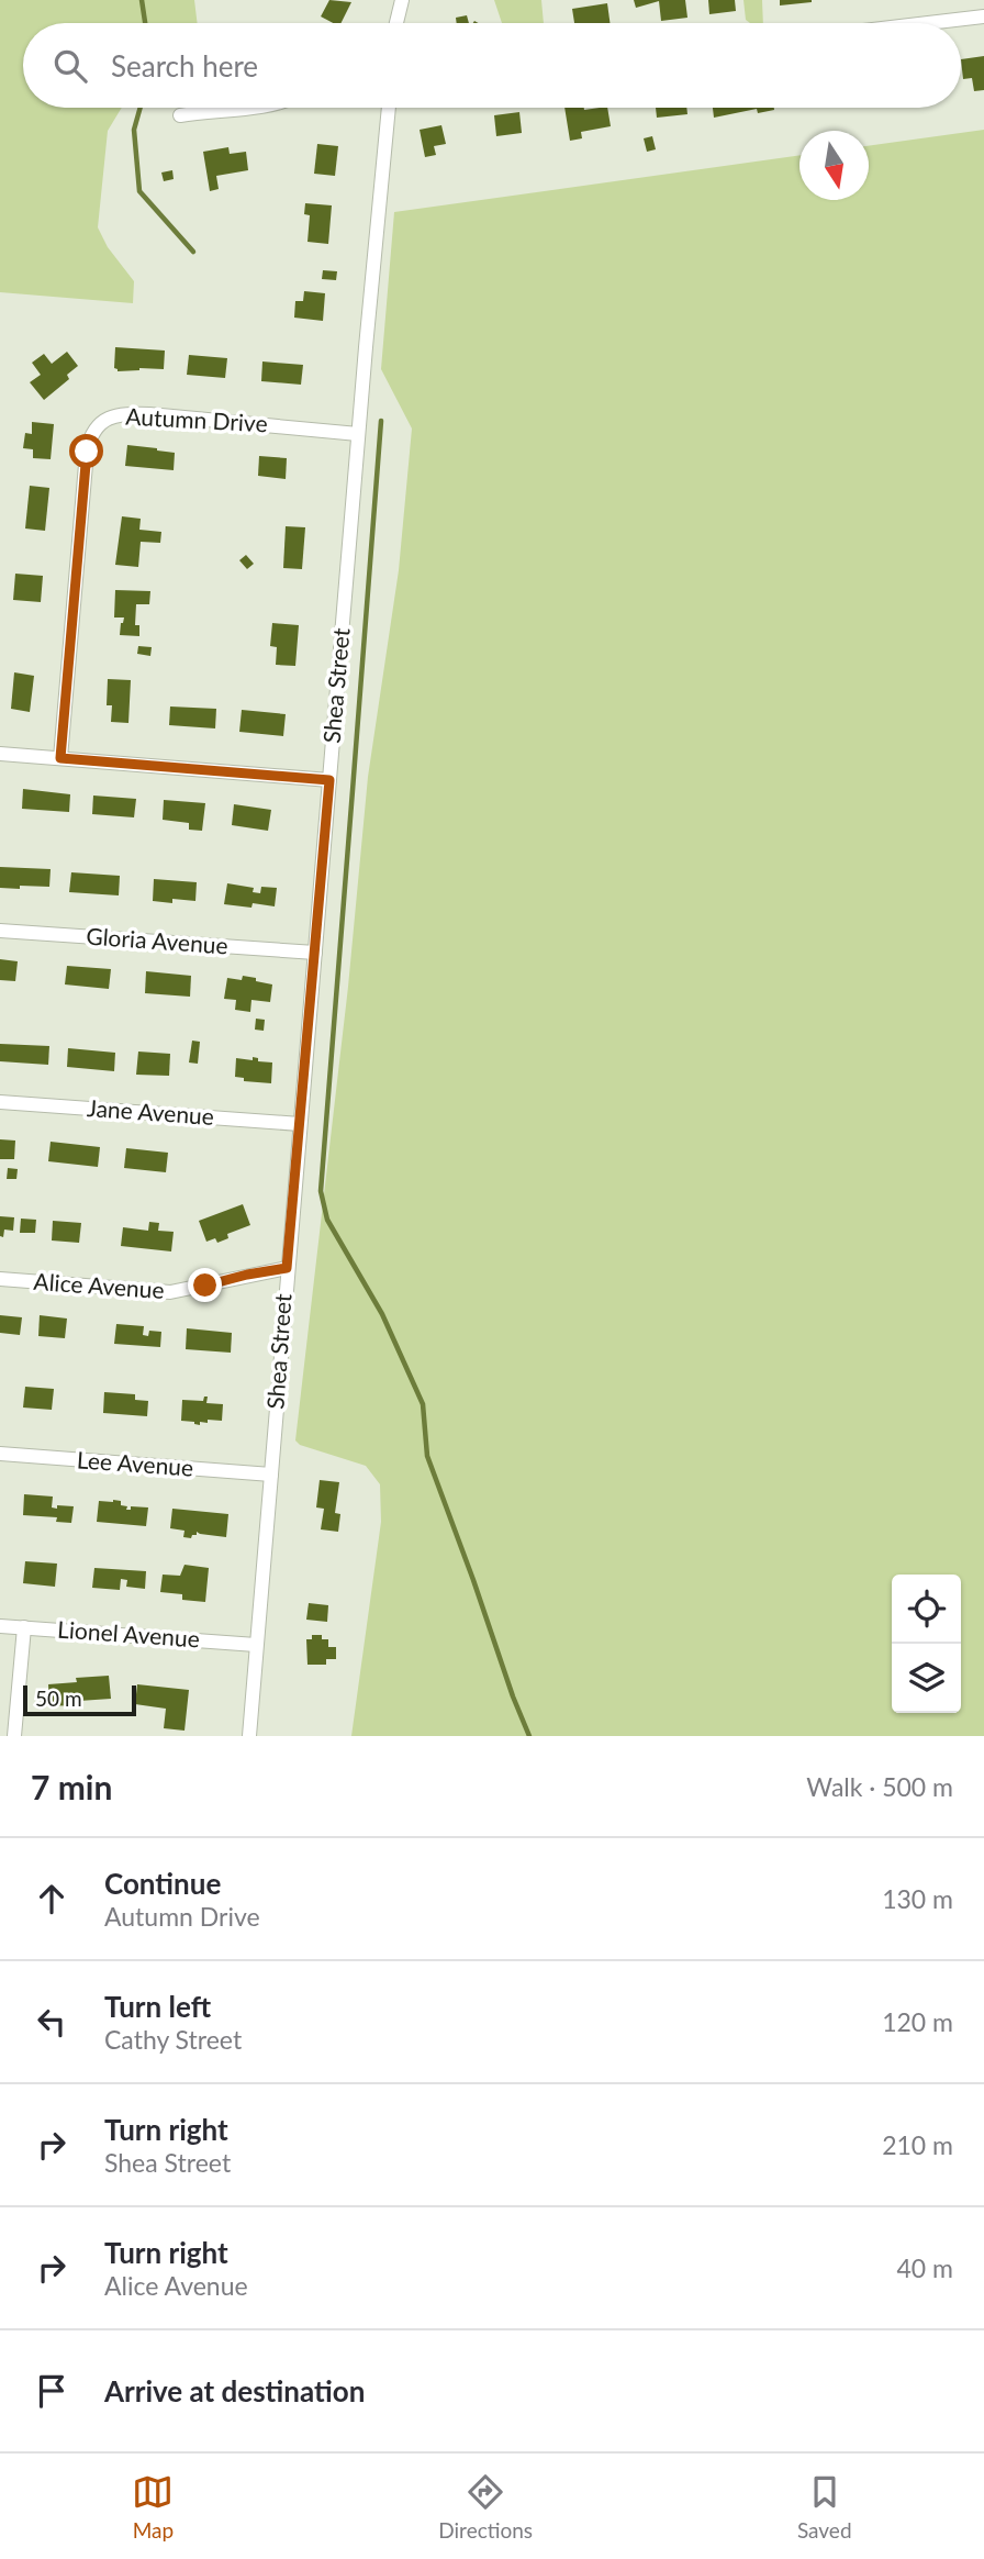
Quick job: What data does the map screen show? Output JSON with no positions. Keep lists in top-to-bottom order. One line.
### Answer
{"streets":{"street":["Autumn Drive","Shea Street","Gloria Avenue","Jane Avenue","Alice Avenue","Lee Avenue","Lionel Avenue"]},"crossings":[["Autumn Drive","Shea Street"],["Shea Street","Gloria Avenue"],["Shea Street","Jane Avenue"],["Shea Street","Alice Avenue"],["Shea Street","Lee Avenue"],["Shea Street","Lionel Avenue"]],"scale_bar":"50 m","north":"bottom","page":{"search":"Search here","scale":"50 m","heading":["7 min","Walk · 500 m"],"list":[["Continue","Autumn Drive","130 m"],["Turn left","Cathy Street","120 m"],["Turn right","Shea Street","210 m"],["Turn right","Alice Avenue","40 m"],"Arrive at destination"],"nav":["Map","Directions","Saved"]}}
